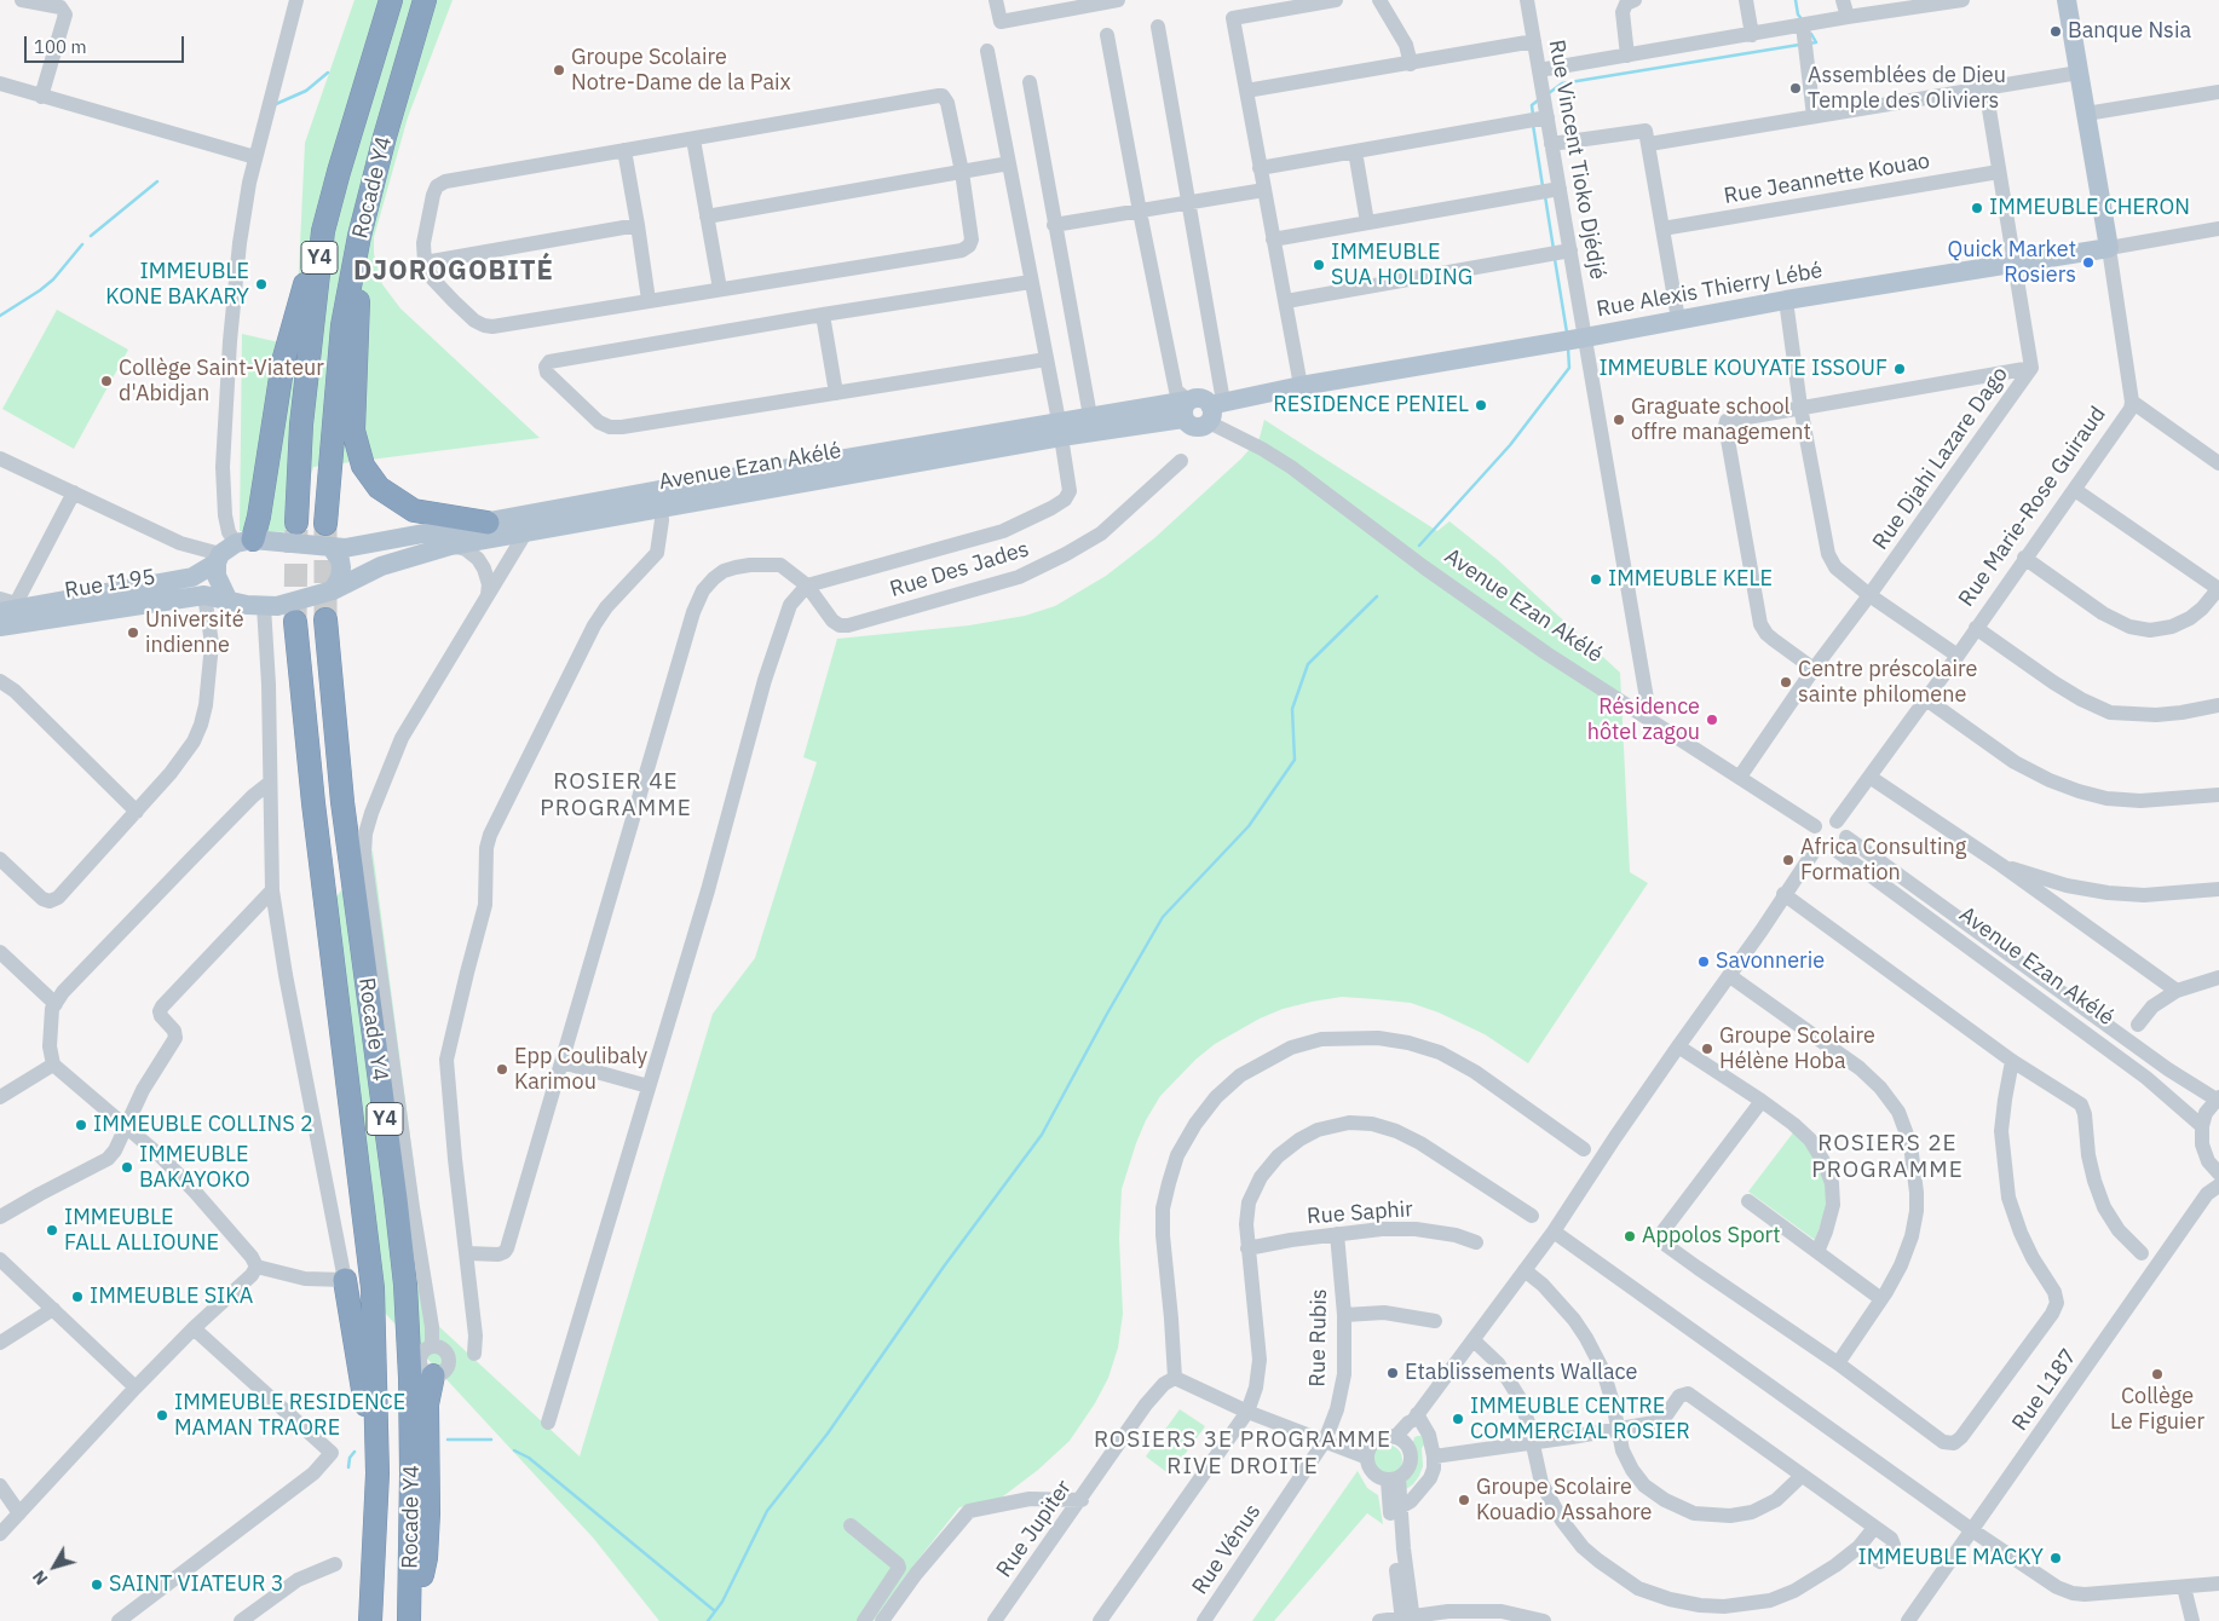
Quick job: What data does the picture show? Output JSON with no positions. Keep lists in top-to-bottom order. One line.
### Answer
{"streets":{"highway":["Rocade Y4","Y4"],"main road":["Rue Alexis Thierry Lébé","Avenue Ezan Akélé","Rue Marie-Rose Guiraud","Rue I195"],"street":["Rue Vincent Tioko Djédjé","Rue Jeannette Kouao","Rue Djahi Lazare Dago","Rue Des Jades","Rue Saphir","Rue Rubis","Rue L187","Rue Jupiter","Rue Vénus"]},"crossings":[["Rue Vincent Tioko Djédjé","Rue Alexis Thierry Lébé"],["Rue Vincent Tioko Djédjé","Avenue Ezan Akélé"],["Rue Jeannette Kouao","Rue Djahi Lazare Dago"],["Rue Alexis Thierry Lébé","Rue Djahi Lazare Dago"],["Rue Alexis Thierry Lébé","Avenue Ezan Akélé"],["Rue Alexis Thierry Lébé","Rue Marie-Rose Guiraud"],["Rue Djahi Lazare Dago","Avenue Ezan Akélé"],["Avenue Ezan Akélé","Rue Marie-Rose Guiraud"],["Avenue Ezan Akélé","Rue I195"],["Rue Saphir","Rue Rubis"],["Rue Rubis","Rue Vénus"]],"districts":["DJOROGOBITÉ","ROSIER 4E PROGRAMME","ROSIERS 2E PROGRAMME","ROSIERS 3E PROGRAMME RIVE DROITE"],"places":["Banque Nsia","Groupe Scolaire Notre-Dame de la Paix","Assemblées de Dieu Temple des Oliviers","IMMEUBLE CHERON","Quick Market Rosiers","IMMEUBLE SUA HOLDING","IMMEUBLE KONE BAKARY","IMMEUBLE KOUYATE ISSOUF","Collège Saint-Viateur d'Abidjan","RESIDENCE PENIEL","Graguate school offre management","IMMEUBLE KELE","Université indienne","Centre préscolaire sainte philomene","Résidence hôtel zagou","Africa Consulting Formation","Savonnerie","Groupe Scolaire Hélène Hoba","Epp Coulibaly Karimou","IMMEUBLE COLLINS 2","IMMEUBLE BAKAYOKO","IMMEUBLE FALL ALLIOUNE","Appolos Sport","IMMEUBLE SIKA","Etablissements Wallace","Collège Le Figuier","IMMEUBLE RESIDENCE MAMAN TRAORE","IMMEUBLE CENTRE COMMERCIAL ROSIER","Groupe Scolaire Kouadio Assahore","IMMEUBLE MACKY","SAINT VIATEUR 3"],"scale_bar":"100 m","north":"bottom left"}
